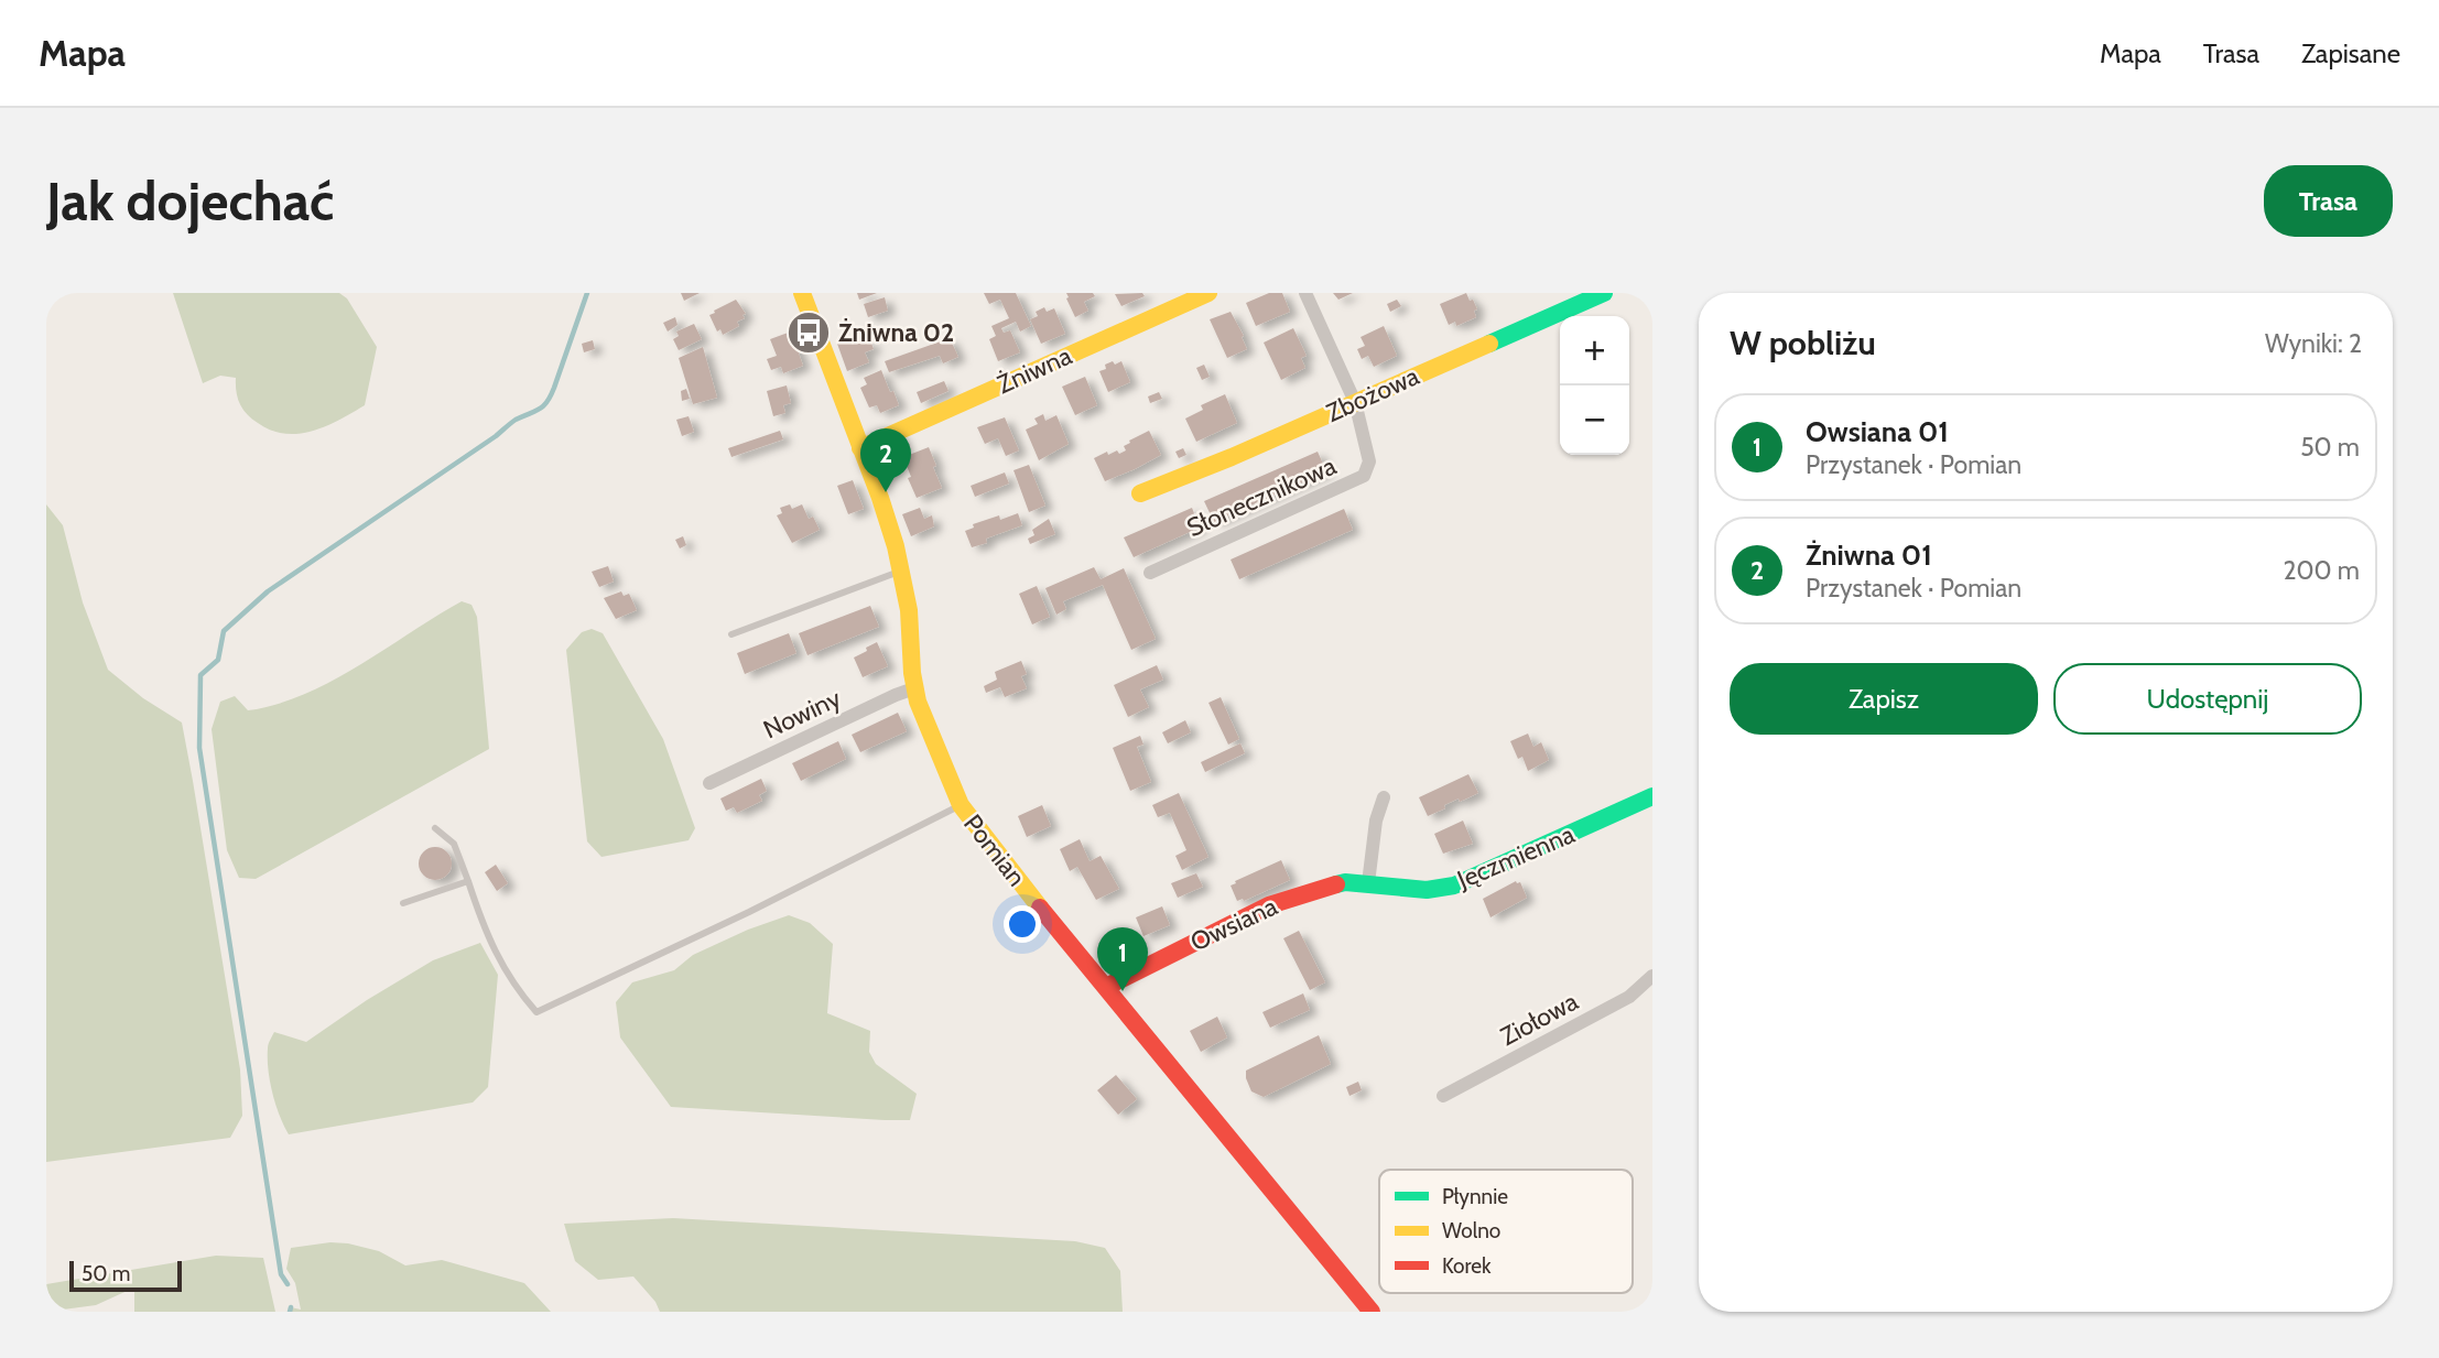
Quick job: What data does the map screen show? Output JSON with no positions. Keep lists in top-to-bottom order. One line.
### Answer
{"streets":{"street":["Żniwna","Zbożowa","Słonecznikowa","Nowiny","Pomian","Jęczmienna","Owsiana","Ziołowa"]},"crossings":[["Żniwna","Pomian"],["Zbożowa","Słonecznikowa"],["Nowiny","Pomian"],["Pomian","Owsiana"],["Jęczmienna","Owsiana"]],"places":{"bus stop":["Żniwna 02"]},"legend":["Płynnie","Wolno","Korek"],"scale_bar":"50 m","page":{"header":"Mapa","nav":["Mapa","Trasa","Zapisane"],"buttons":["Trasa",["Zapisz","Udostępnij"]],"title":"Jak dojechać","heading":["W pobliżu","Wyniki: 2"],"map_buttons":["+","−"],"list":[{"mark":"1","name":"Owsiana 01","note":"Przystanek · Pomian","value":"50 m"},{"mark":"2","name":"Żniwna 01","note":"Przystanek · Pomian","value":"200 m"}],"pins":["2","1"],"scale":"50 m"}}
